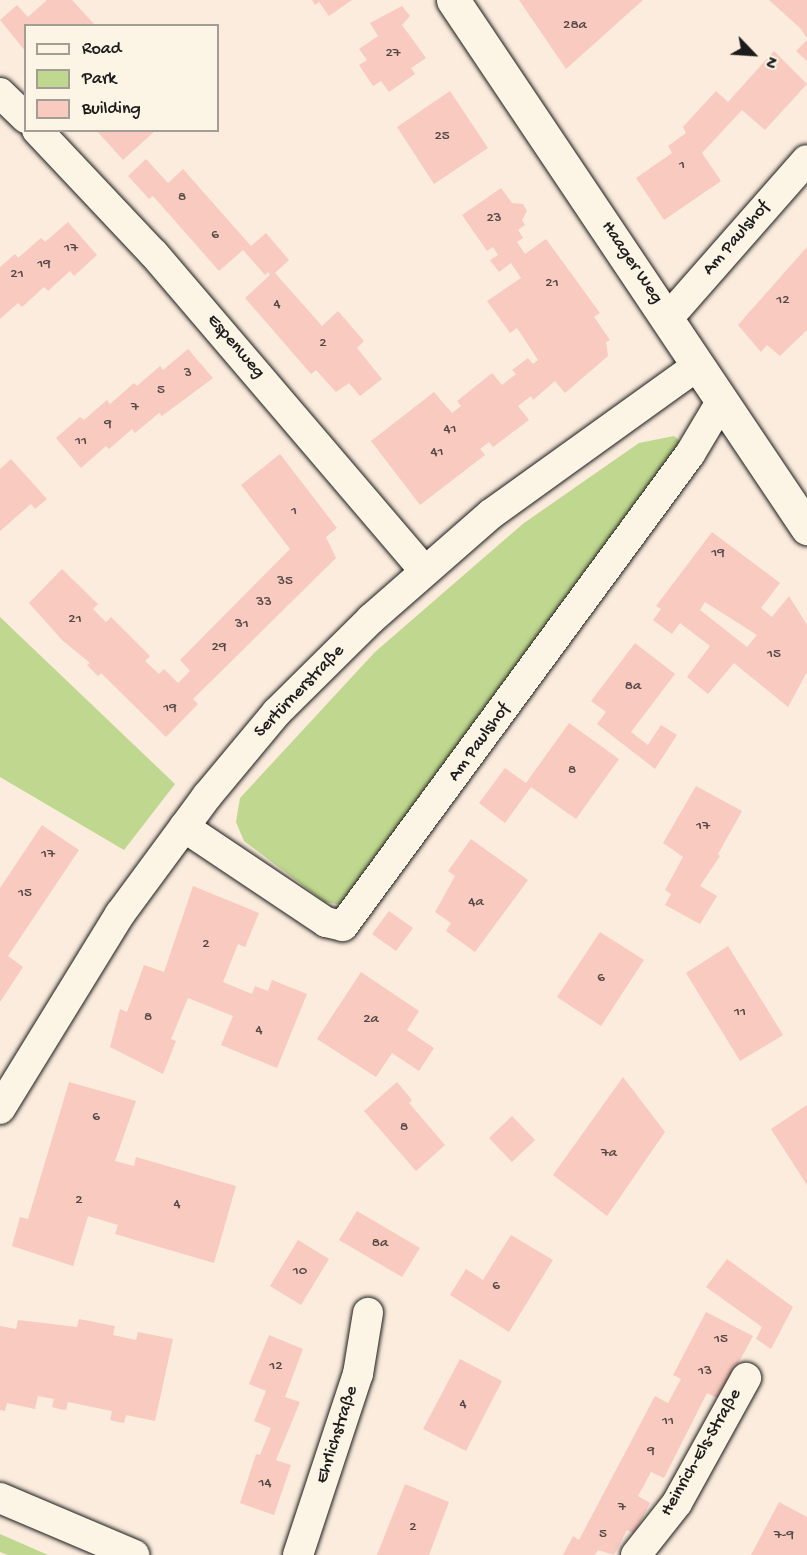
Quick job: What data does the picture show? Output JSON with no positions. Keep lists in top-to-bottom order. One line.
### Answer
{"streets":{"street":["Am Paulshof","Haager Weg","Espenweg","Sertürnerstraße","Ehrlichstraße","Heinrich-Els-Straße"]},"crossings":[["Am Paulshof","Haager Weg"],["Am Paulshof","Sertürnerstraße"],["Haager Weg","Sertürnerstraße"],["Espenweg","Sertürnerstraße"]],"house_numbers":["28a","27","25","1","8","23","6","17","19","21","21","12","4","2","3","5","7","9","41","11","41","1","19","35","33","21","31","29","15","8a","19","8","17","17","15","4a","2","6","11","8","2a","4","6","8","7a","2","4","8a","10","6","15","12","13","4","11","9","14","7","2","5","7-9"],"legend":["Road","Park","Building"],"north":"bottom right"}
